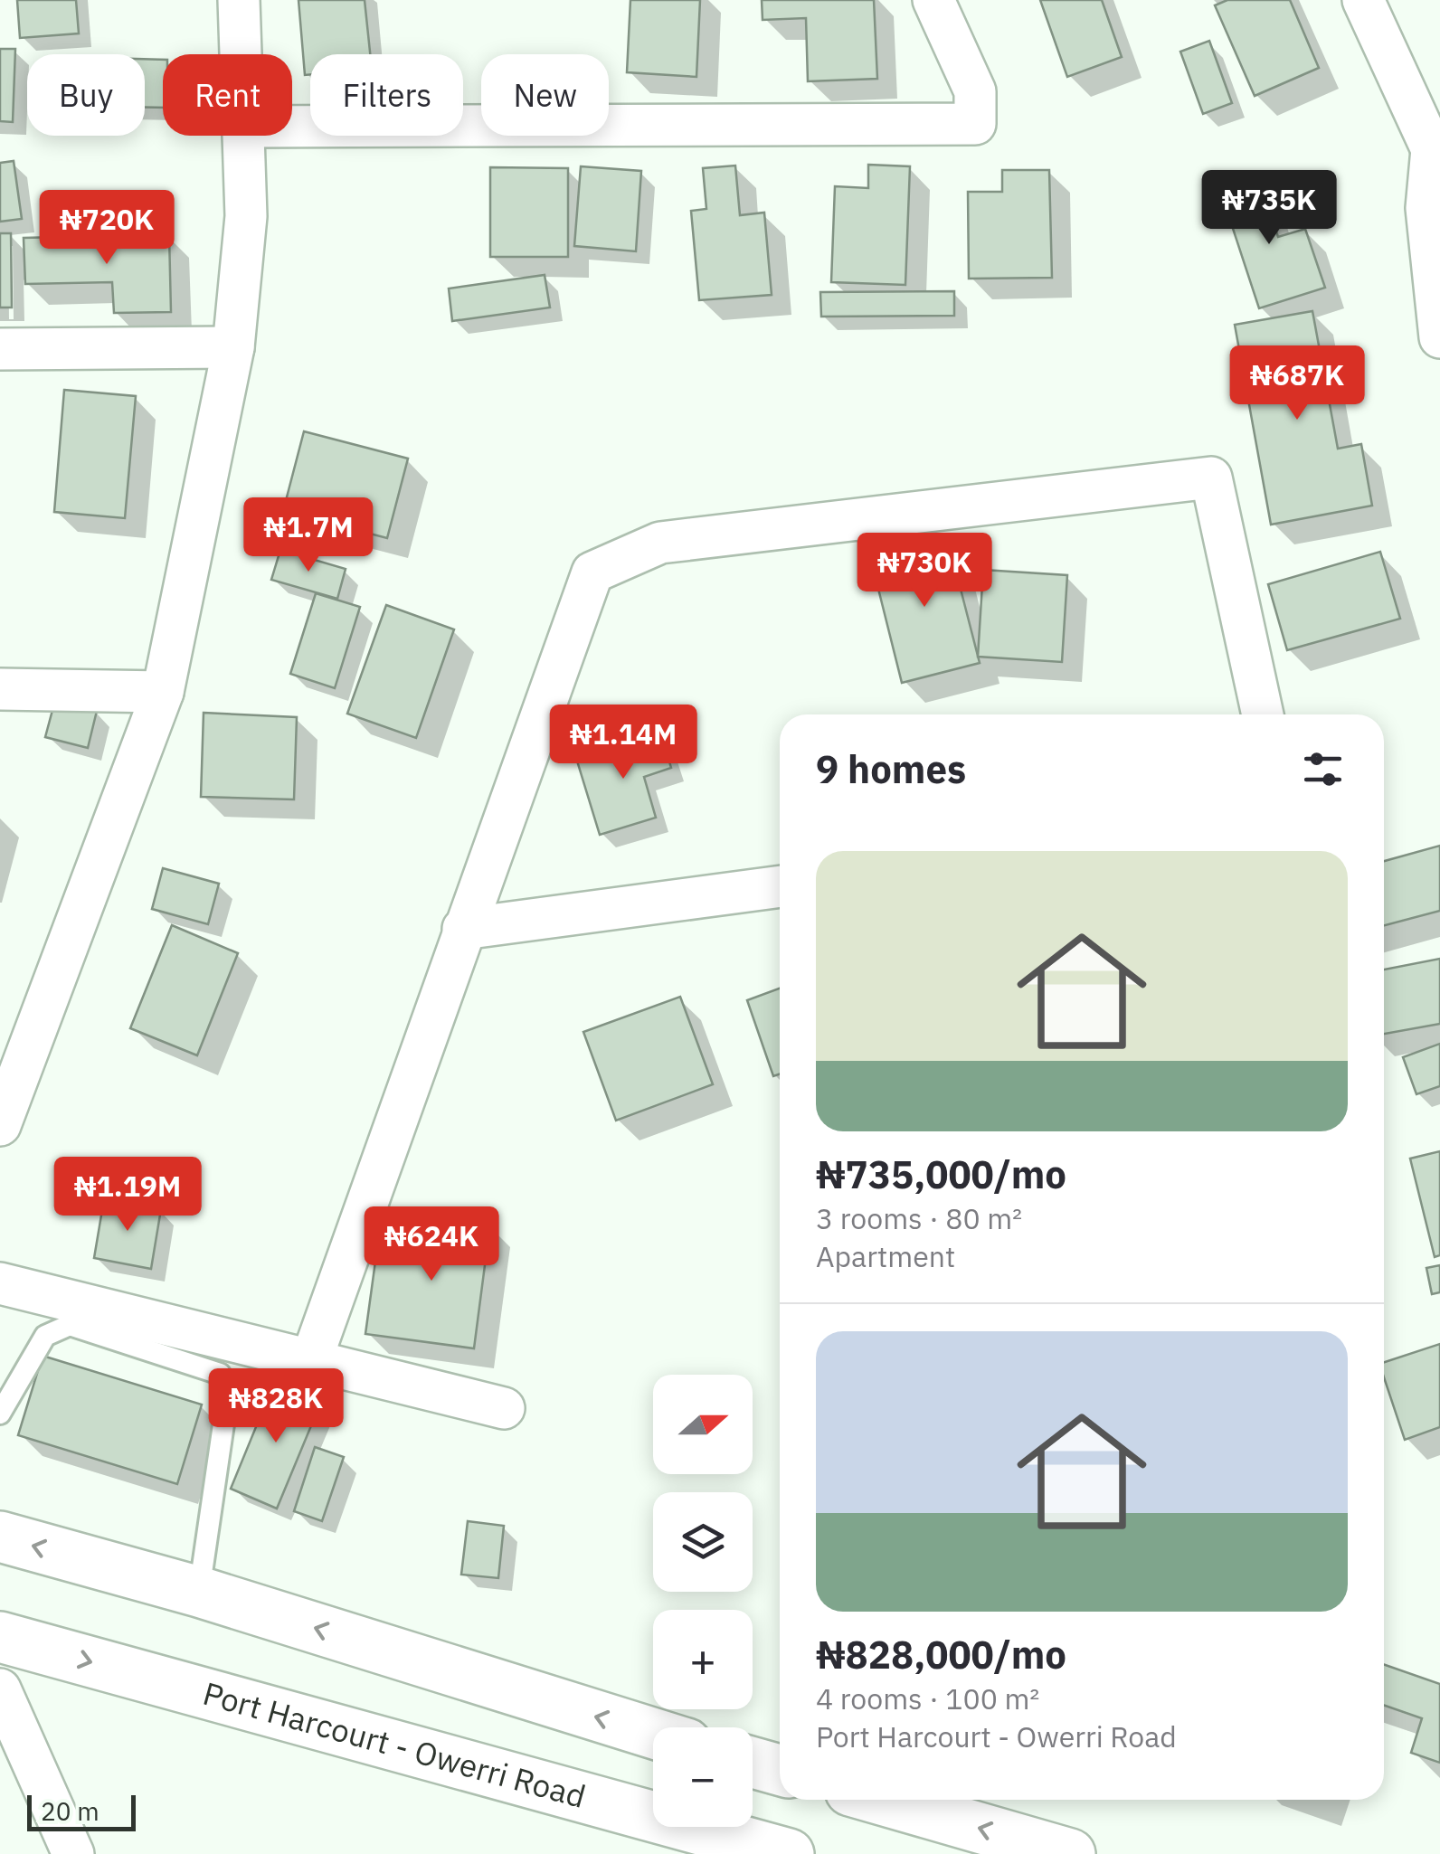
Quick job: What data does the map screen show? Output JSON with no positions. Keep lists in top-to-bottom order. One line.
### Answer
{"streets":{"main road":["Port Harcourt - Owerri Road"]},"scale_bar":"20 m","north":"right","page":{"chip":["Buy","Rent","Filters","New"],"price":["₦735K","₦720K","₦687K","₦1.7M","₦730K","₦1.14M","₦1.19M","₦624K","₦828K"],"heading":"9 homes","list":[{"name":"₦735,000/mo","note":"3 rooms · 80 m² · Apartment"},{"name":"₦828,000/mo","note":"4 rooms · 100 m² · Port Harcourt - Owerri Road"}],"map_buttons":["+","−"],"scale":"20 m"}}
